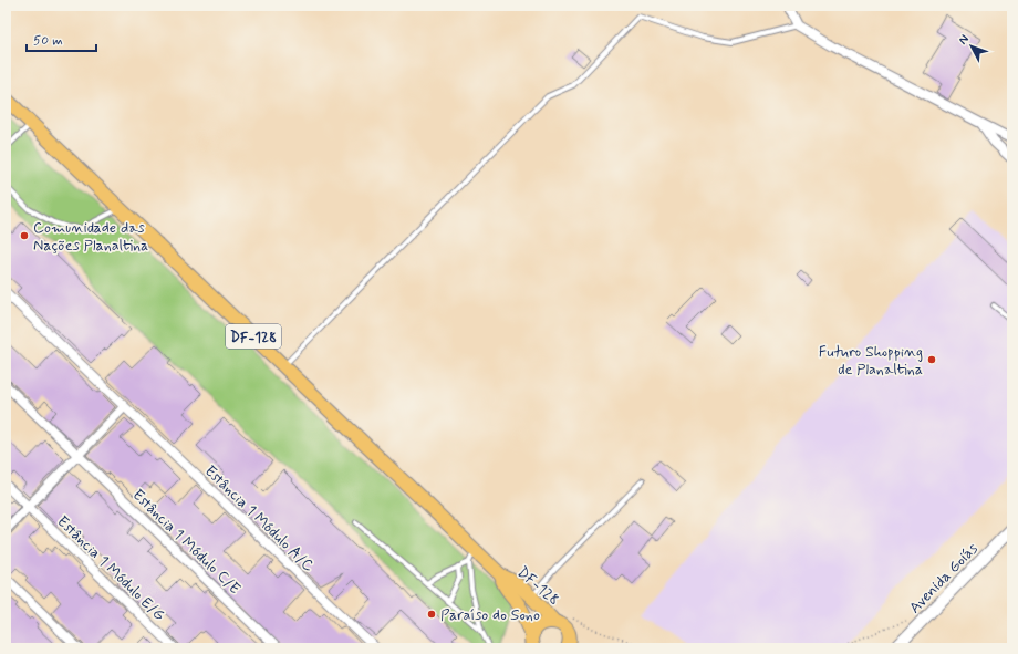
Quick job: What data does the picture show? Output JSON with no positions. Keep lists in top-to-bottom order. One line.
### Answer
{"streets":{"main road":["DF-128"],"street":["Estância 1 Módulo A/C","Estância 1 Módulo C/E","Estância 1 Módulo E/G","Avenida Goiás"]},"places":["Comunidade das Nações Planaltina","Futuro Shopping de Planaltina","Paraíso do Sono"],"scale_bar":"50 m","north":"top left"}
